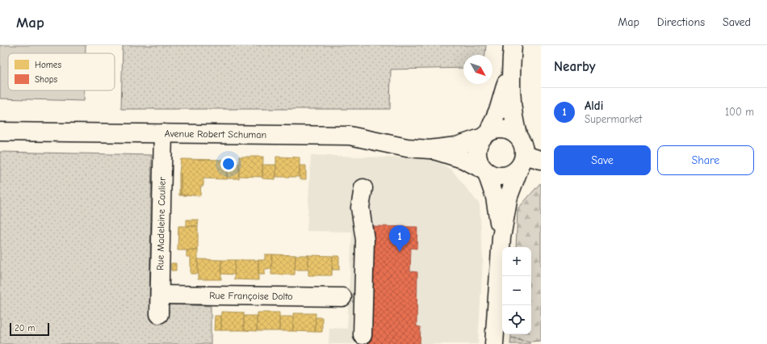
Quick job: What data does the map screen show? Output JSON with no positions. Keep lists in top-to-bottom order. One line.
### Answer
{"streets":{"street":["Avenue Robert Schuman","Rue Madeleine Caulier","Rue Françoise Dolto"]},"crossings":[["Avenue Robert Schuman","Rue Madeleine Caulier"],["Rue Madeleine Caulier","Rue Françoise Dolto"]],"legend":["Homes","Shops"],"scale_bar":"20 m","north":"bottom right","page":{"header":"Map","nav":["Map","Directions","Saved"],"heading":"Nearby","list":[{"mark":"1","name":"Aldi","note":"Supermarket","value":"100 m"}],"buttons":["Save","Share"],"pins":"1","map_buttons":["+","−"],"scale":"20 m"}}
